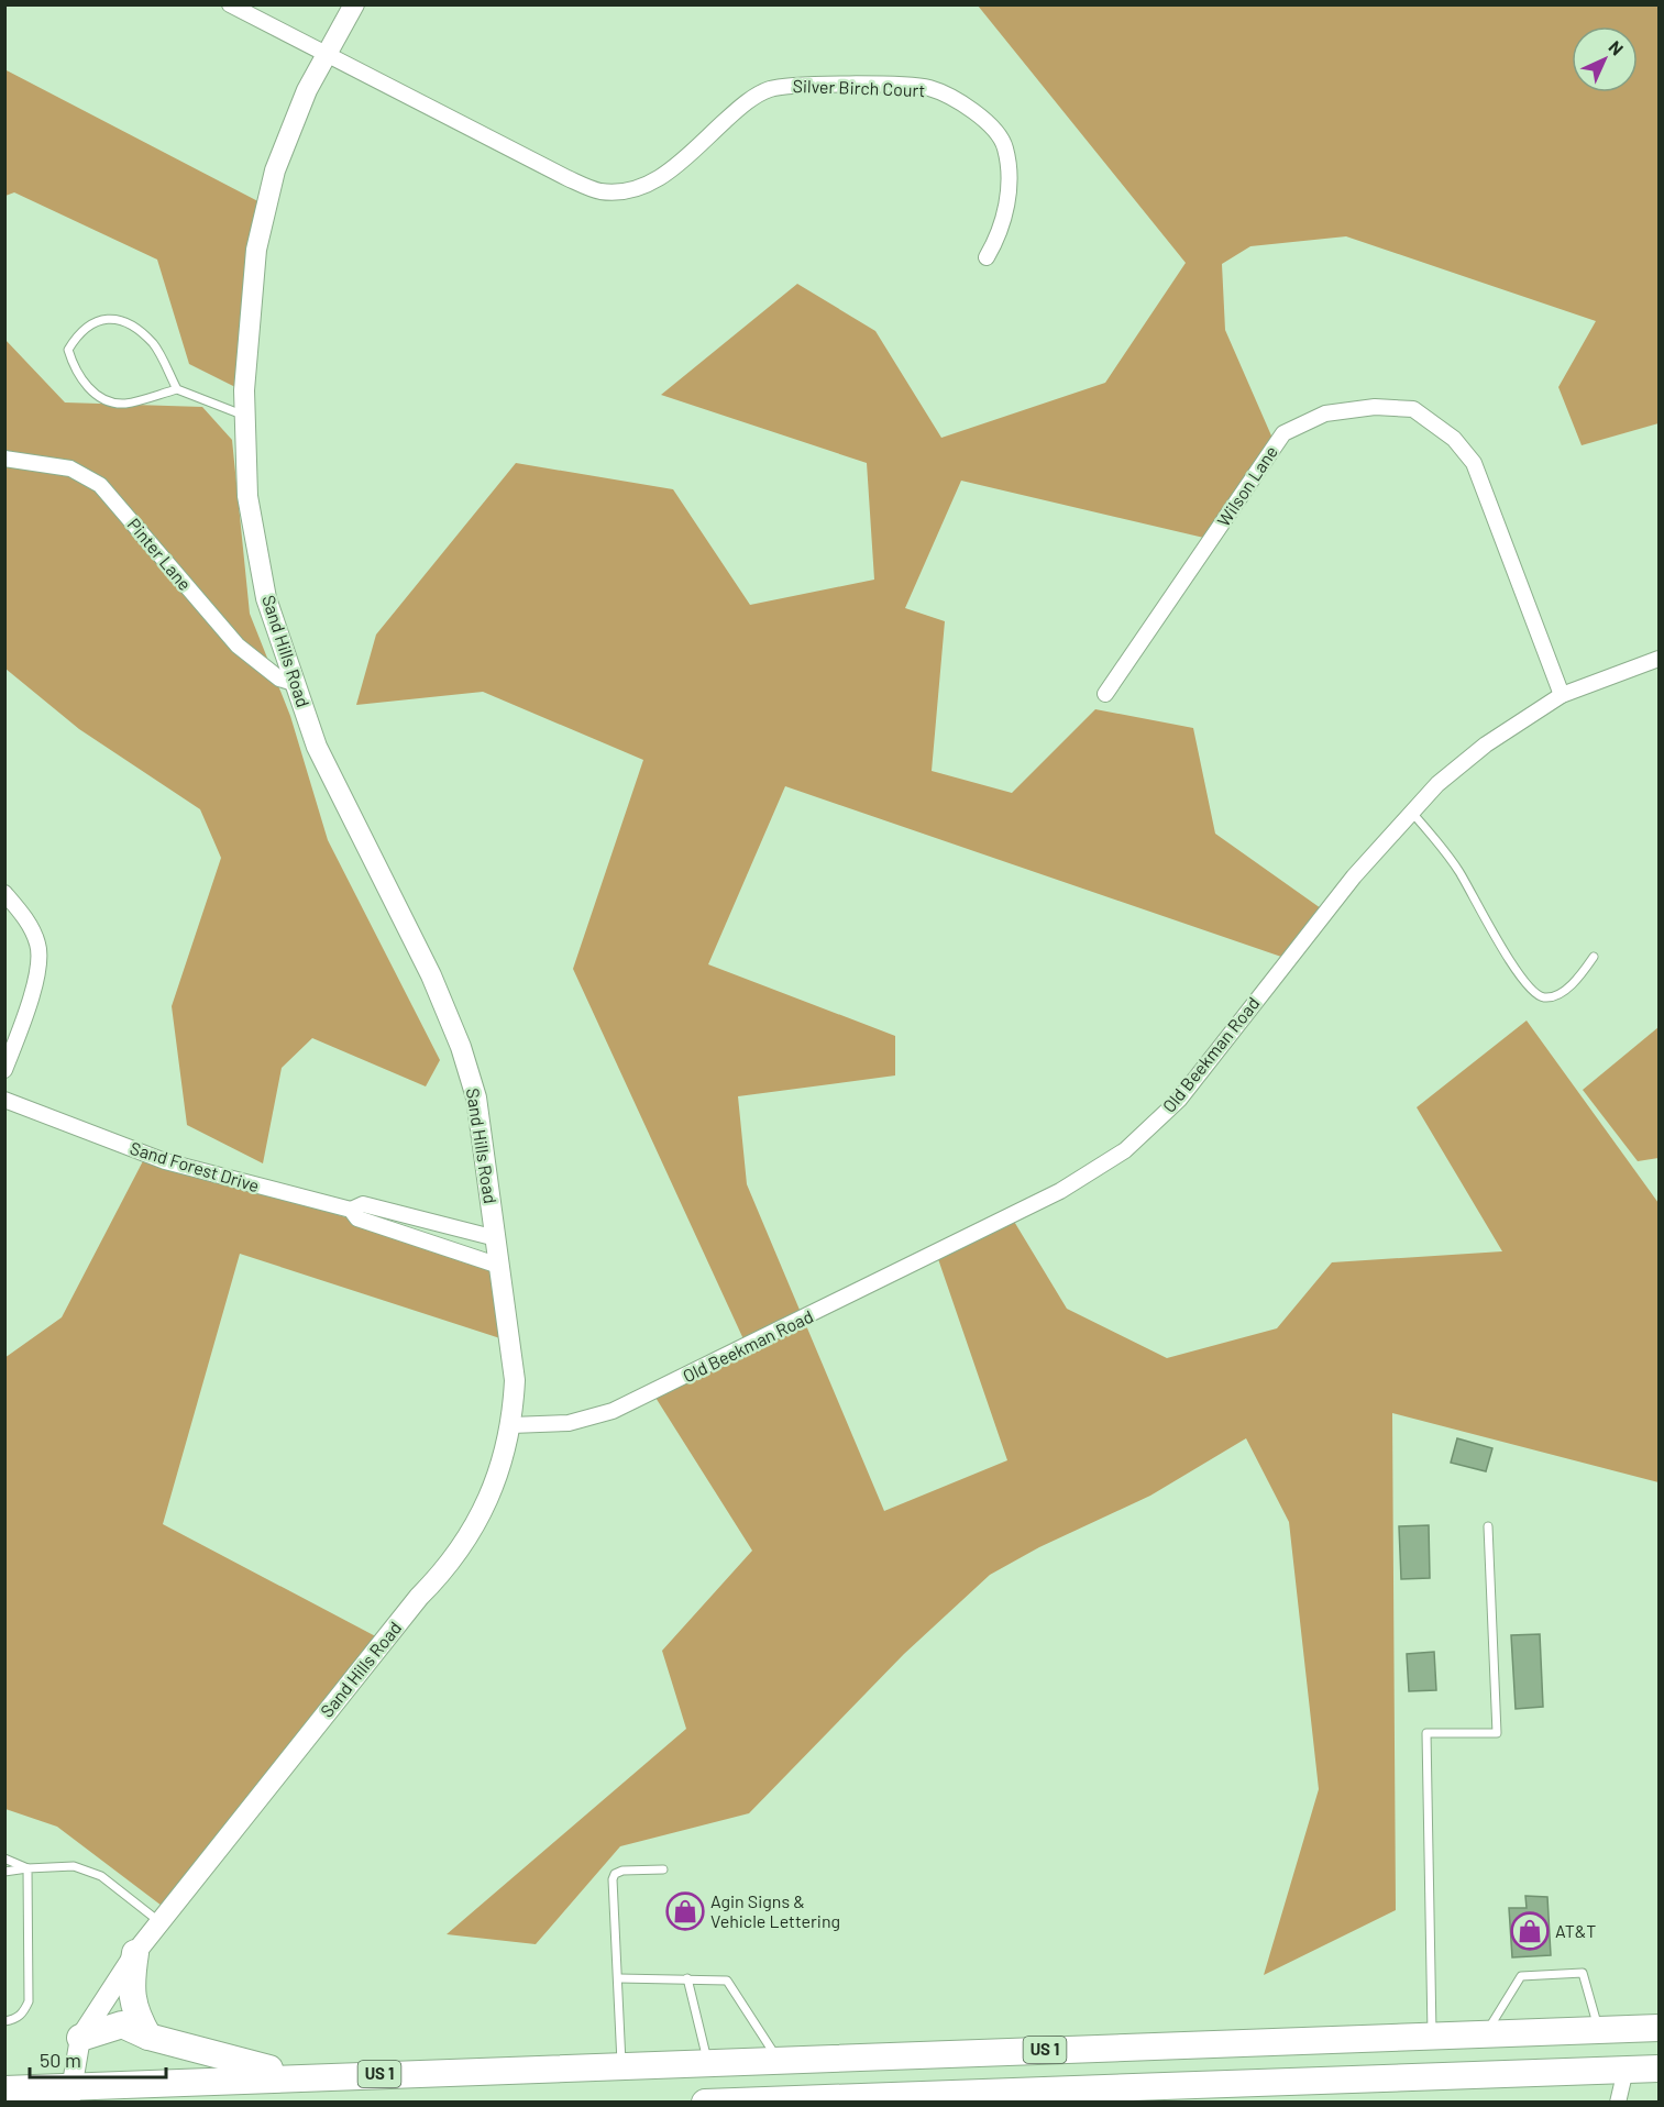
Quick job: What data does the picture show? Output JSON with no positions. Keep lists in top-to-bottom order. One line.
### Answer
{"streets":{"highway":["US 1"],"street":["Silver Birch Court","Wilson Lane","Pinter Lane","Sand Hills Road","Old Beekman Road","Sand Forest Drive"]},"crossings":[["Silver Birch Court","Sand Hills Road"],["Wilson Lane","Old Beekman Road"],["Pinter Lane","Sand Hills Road"],["Sand Hills Road","Old Beekman Road"],["Sand Hills Road","Sand Forest Drive"],["Sand Hills Road","US 1"]],"places":{"shop":["Agin Signs & Vehicle Lettering","AT&T"]},"scale_bar":"50 m","north":"top right"}
